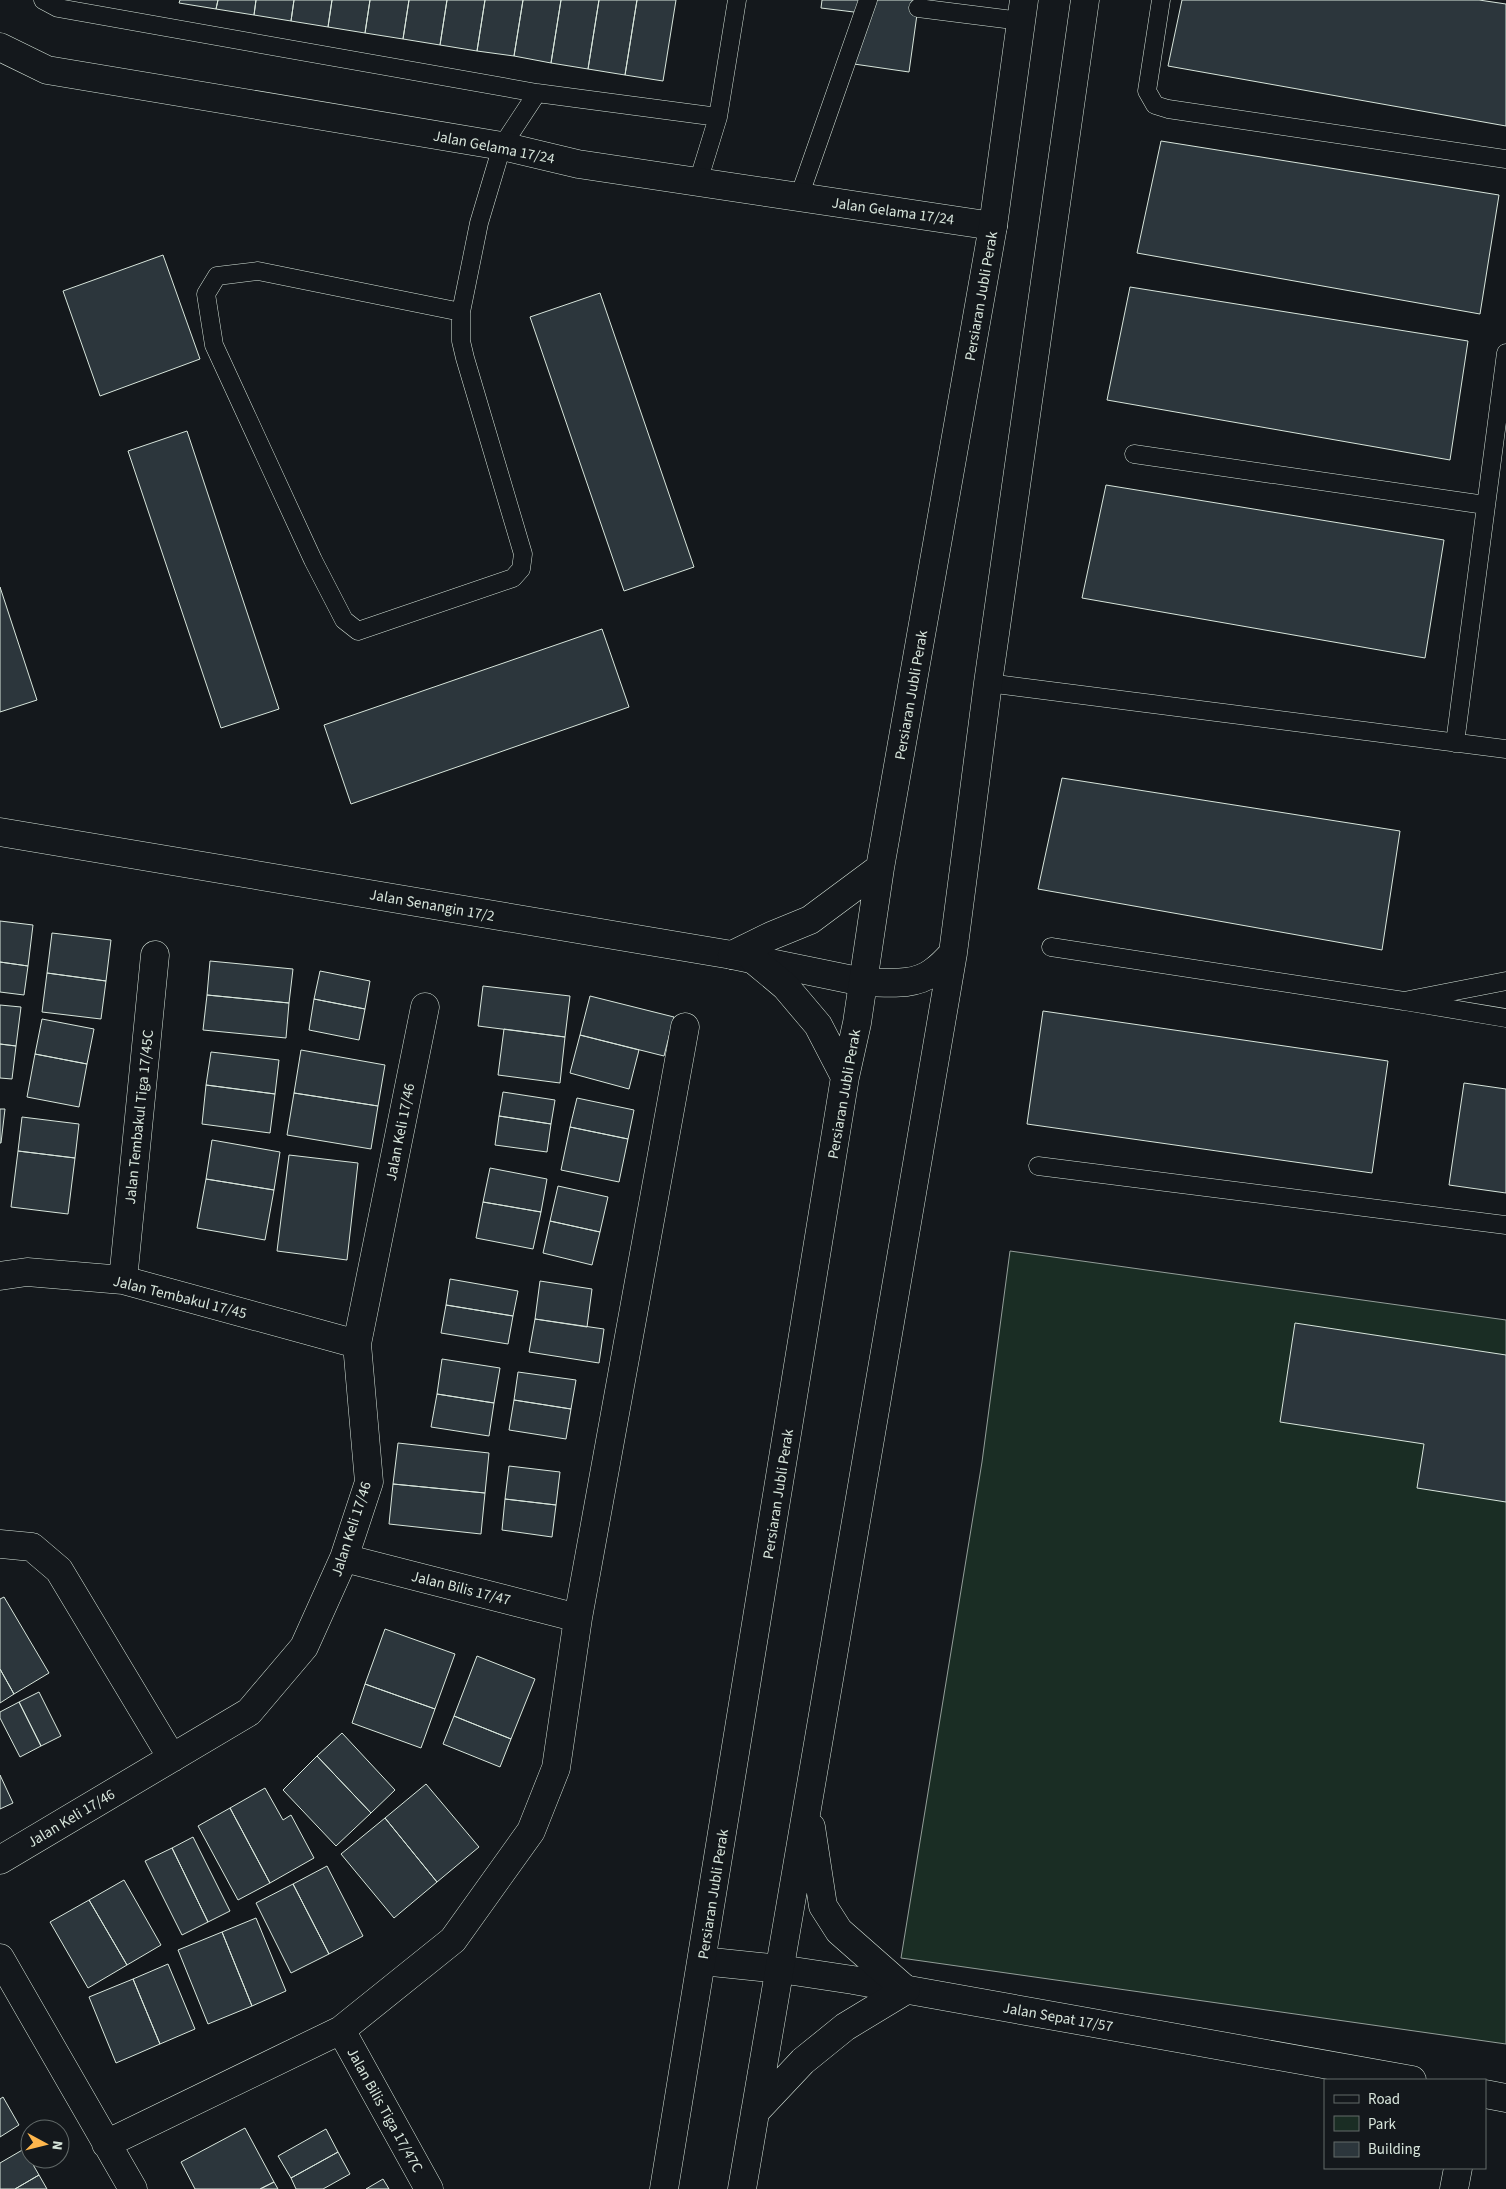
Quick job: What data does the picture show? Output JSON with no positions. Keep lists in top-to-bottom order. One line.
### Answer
{"streets":{"street":["Jalan Gelama 17/24","Persiaran Jubli Perak","Jalan Senangin 17/2","Jalan Tembakul Tiga 17/45C","Jalan Keli 17/46","Jalan Tembakul 17/45","Jalan Bilis 17/47","Jalan Sepat 17/57","Jalan Bilis Tiga 17/47C"]},"crossings":[["Jalan Gelama 17/24","Persiaran Jubli Perak"],["Persiaran Jubli Perak","Jalan Senangin 17/2"],["Persiaran Jubli Perak","Jalan Sepat 17/57"],["Jalan Tembakul Tiga 17/45C","Jalan Tembakul 17/45"],["Jalan Keli 17/46","Jalan Tembakul 17/45"],["Jalan Keli 17/46","Jalan Bilis 17/47"]],"legend":["Road","Park","Building"],"north":"right"}
